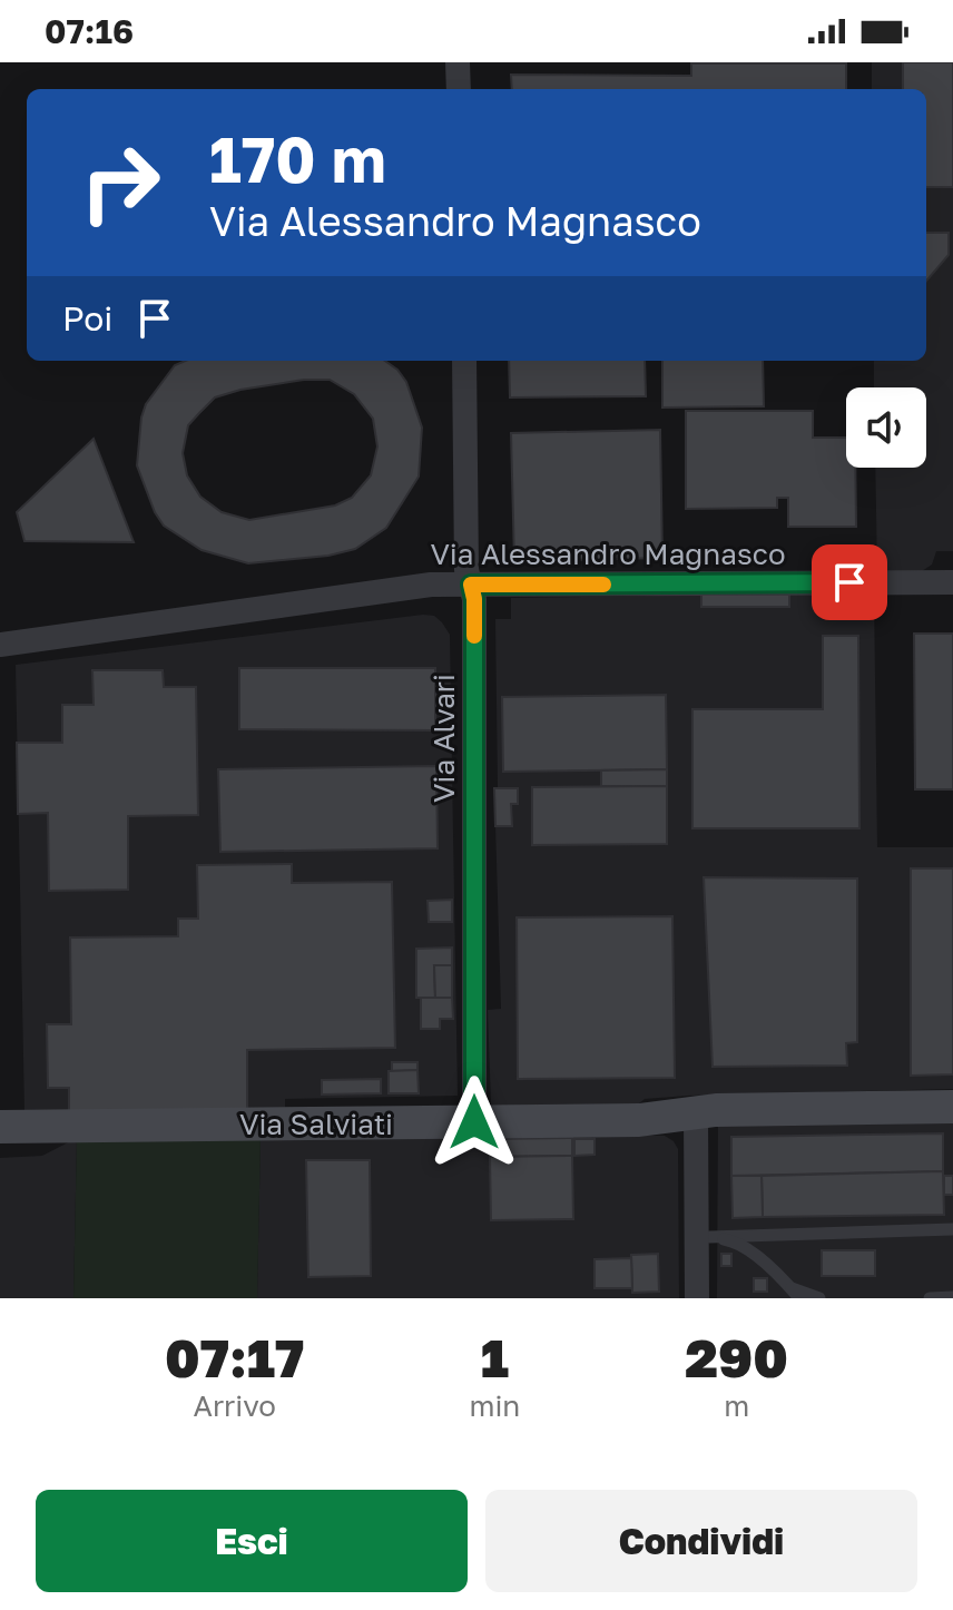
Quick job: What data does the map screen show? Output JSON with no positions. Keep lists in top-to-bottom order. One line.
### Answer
{"streets":{"street":["Via Alessandro Magnasco","Via Alvari","Via Salviati"]},"crossings":[["Via Alessandro Magnasco","Via Alvari"],["Via Alvari","Via Salviati"]],"page":{"status":"07:16","turn":["170 m","Via Alessandro Magnasco"],"then":"Poi","eta":["07:17","Arrivo","1","min","290","m"],"buttons":["Esci","Condividi"]}}
